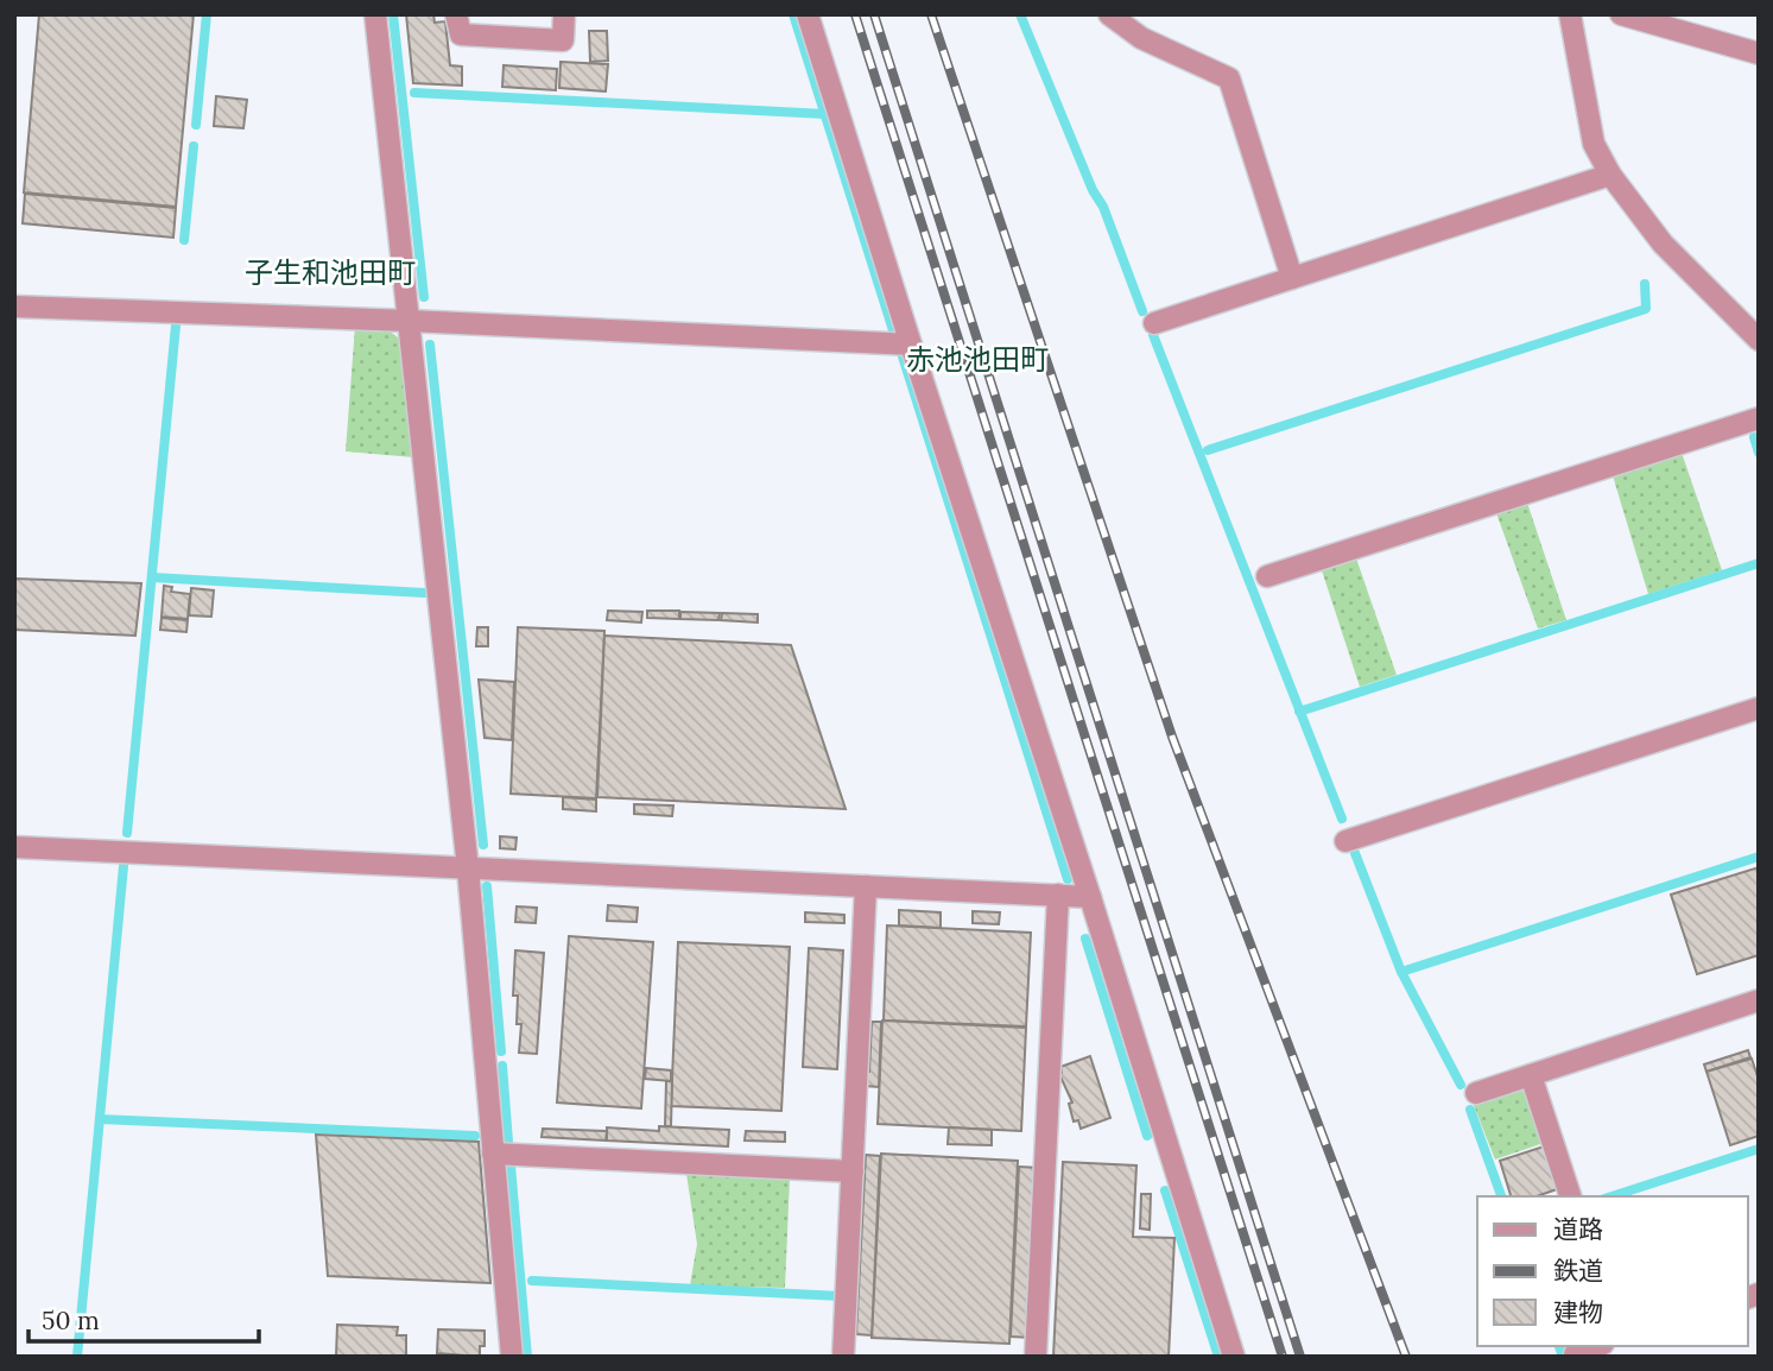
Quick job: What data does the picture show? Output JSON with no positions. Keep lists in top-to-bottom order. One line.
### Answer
{"districts":["子生和池田町","赤池池田町"],"legend":["道路","鉄道","建物"],"scale_bar":"50 m"}
